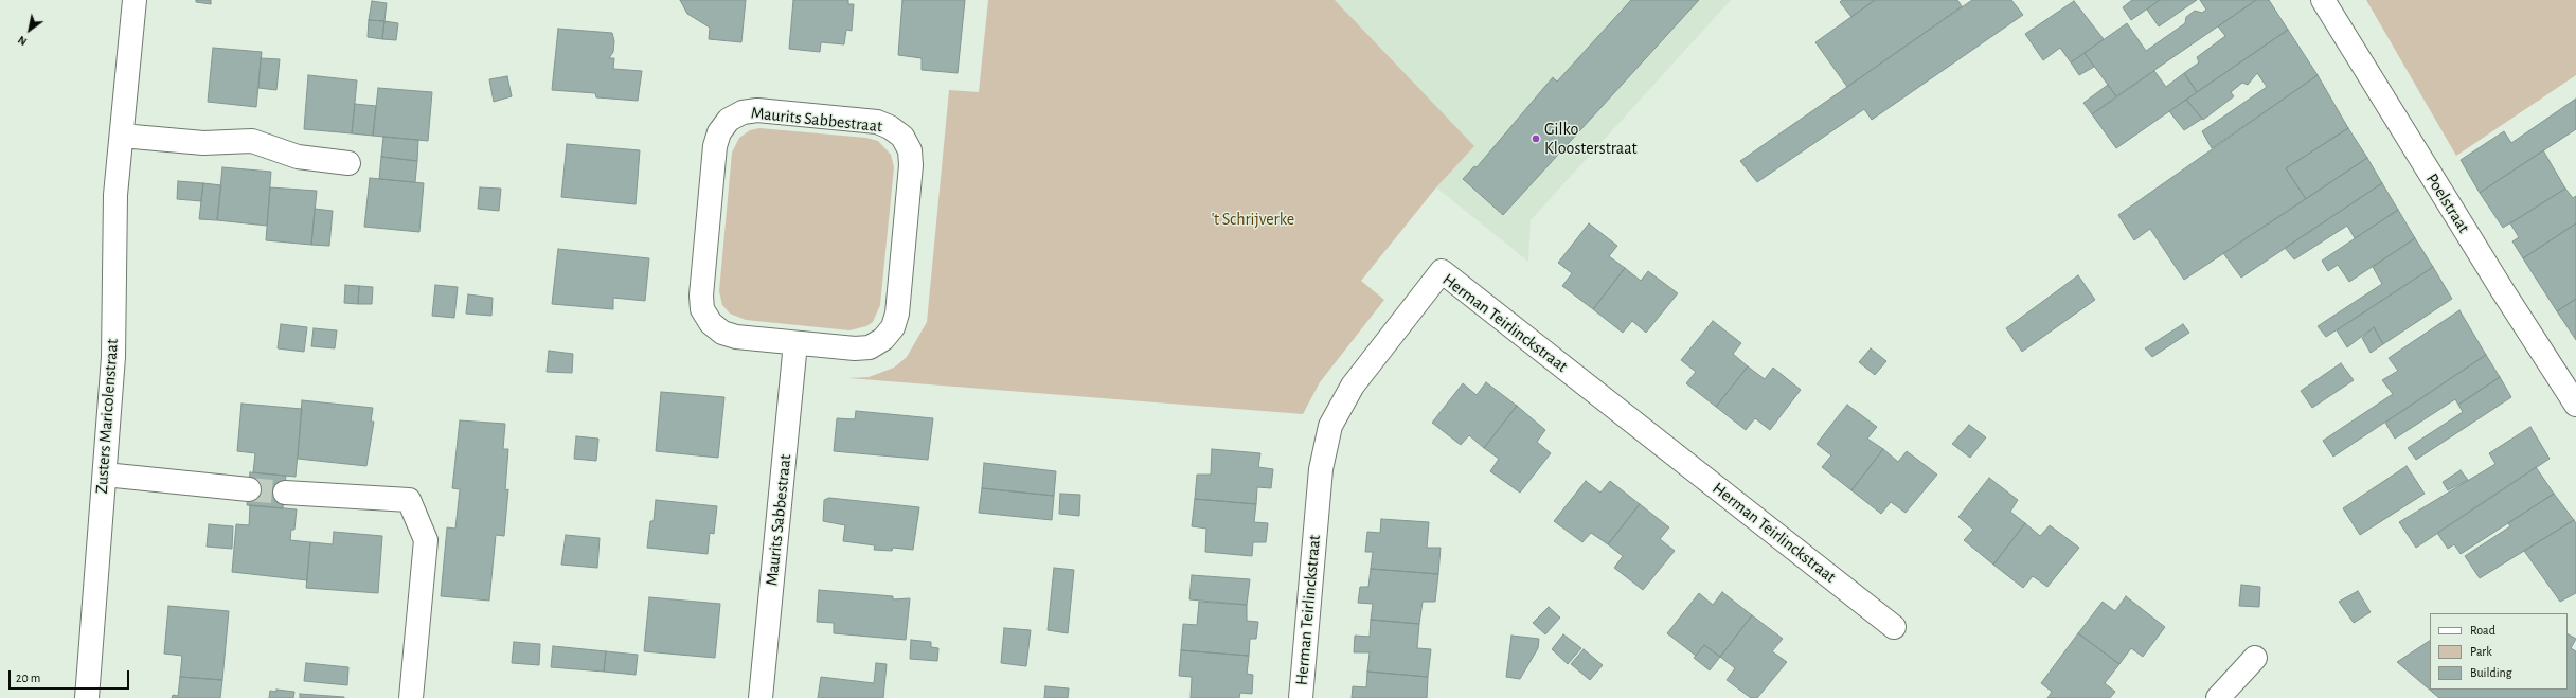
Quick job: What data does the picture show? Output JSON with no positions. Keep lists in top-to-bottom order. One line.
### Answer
{"streets":{"street":["Maurits Sabbestraat","Poelstraat","Herman Teirlinckstraat","Zusters Maricolenstraat"]},"parks":["'t Schrijverke"],"places":["Gilko Kloosterstraat"],"legend":["Road","Park","Building"],"scale_bar":"20 m","north":"bottom left"}
